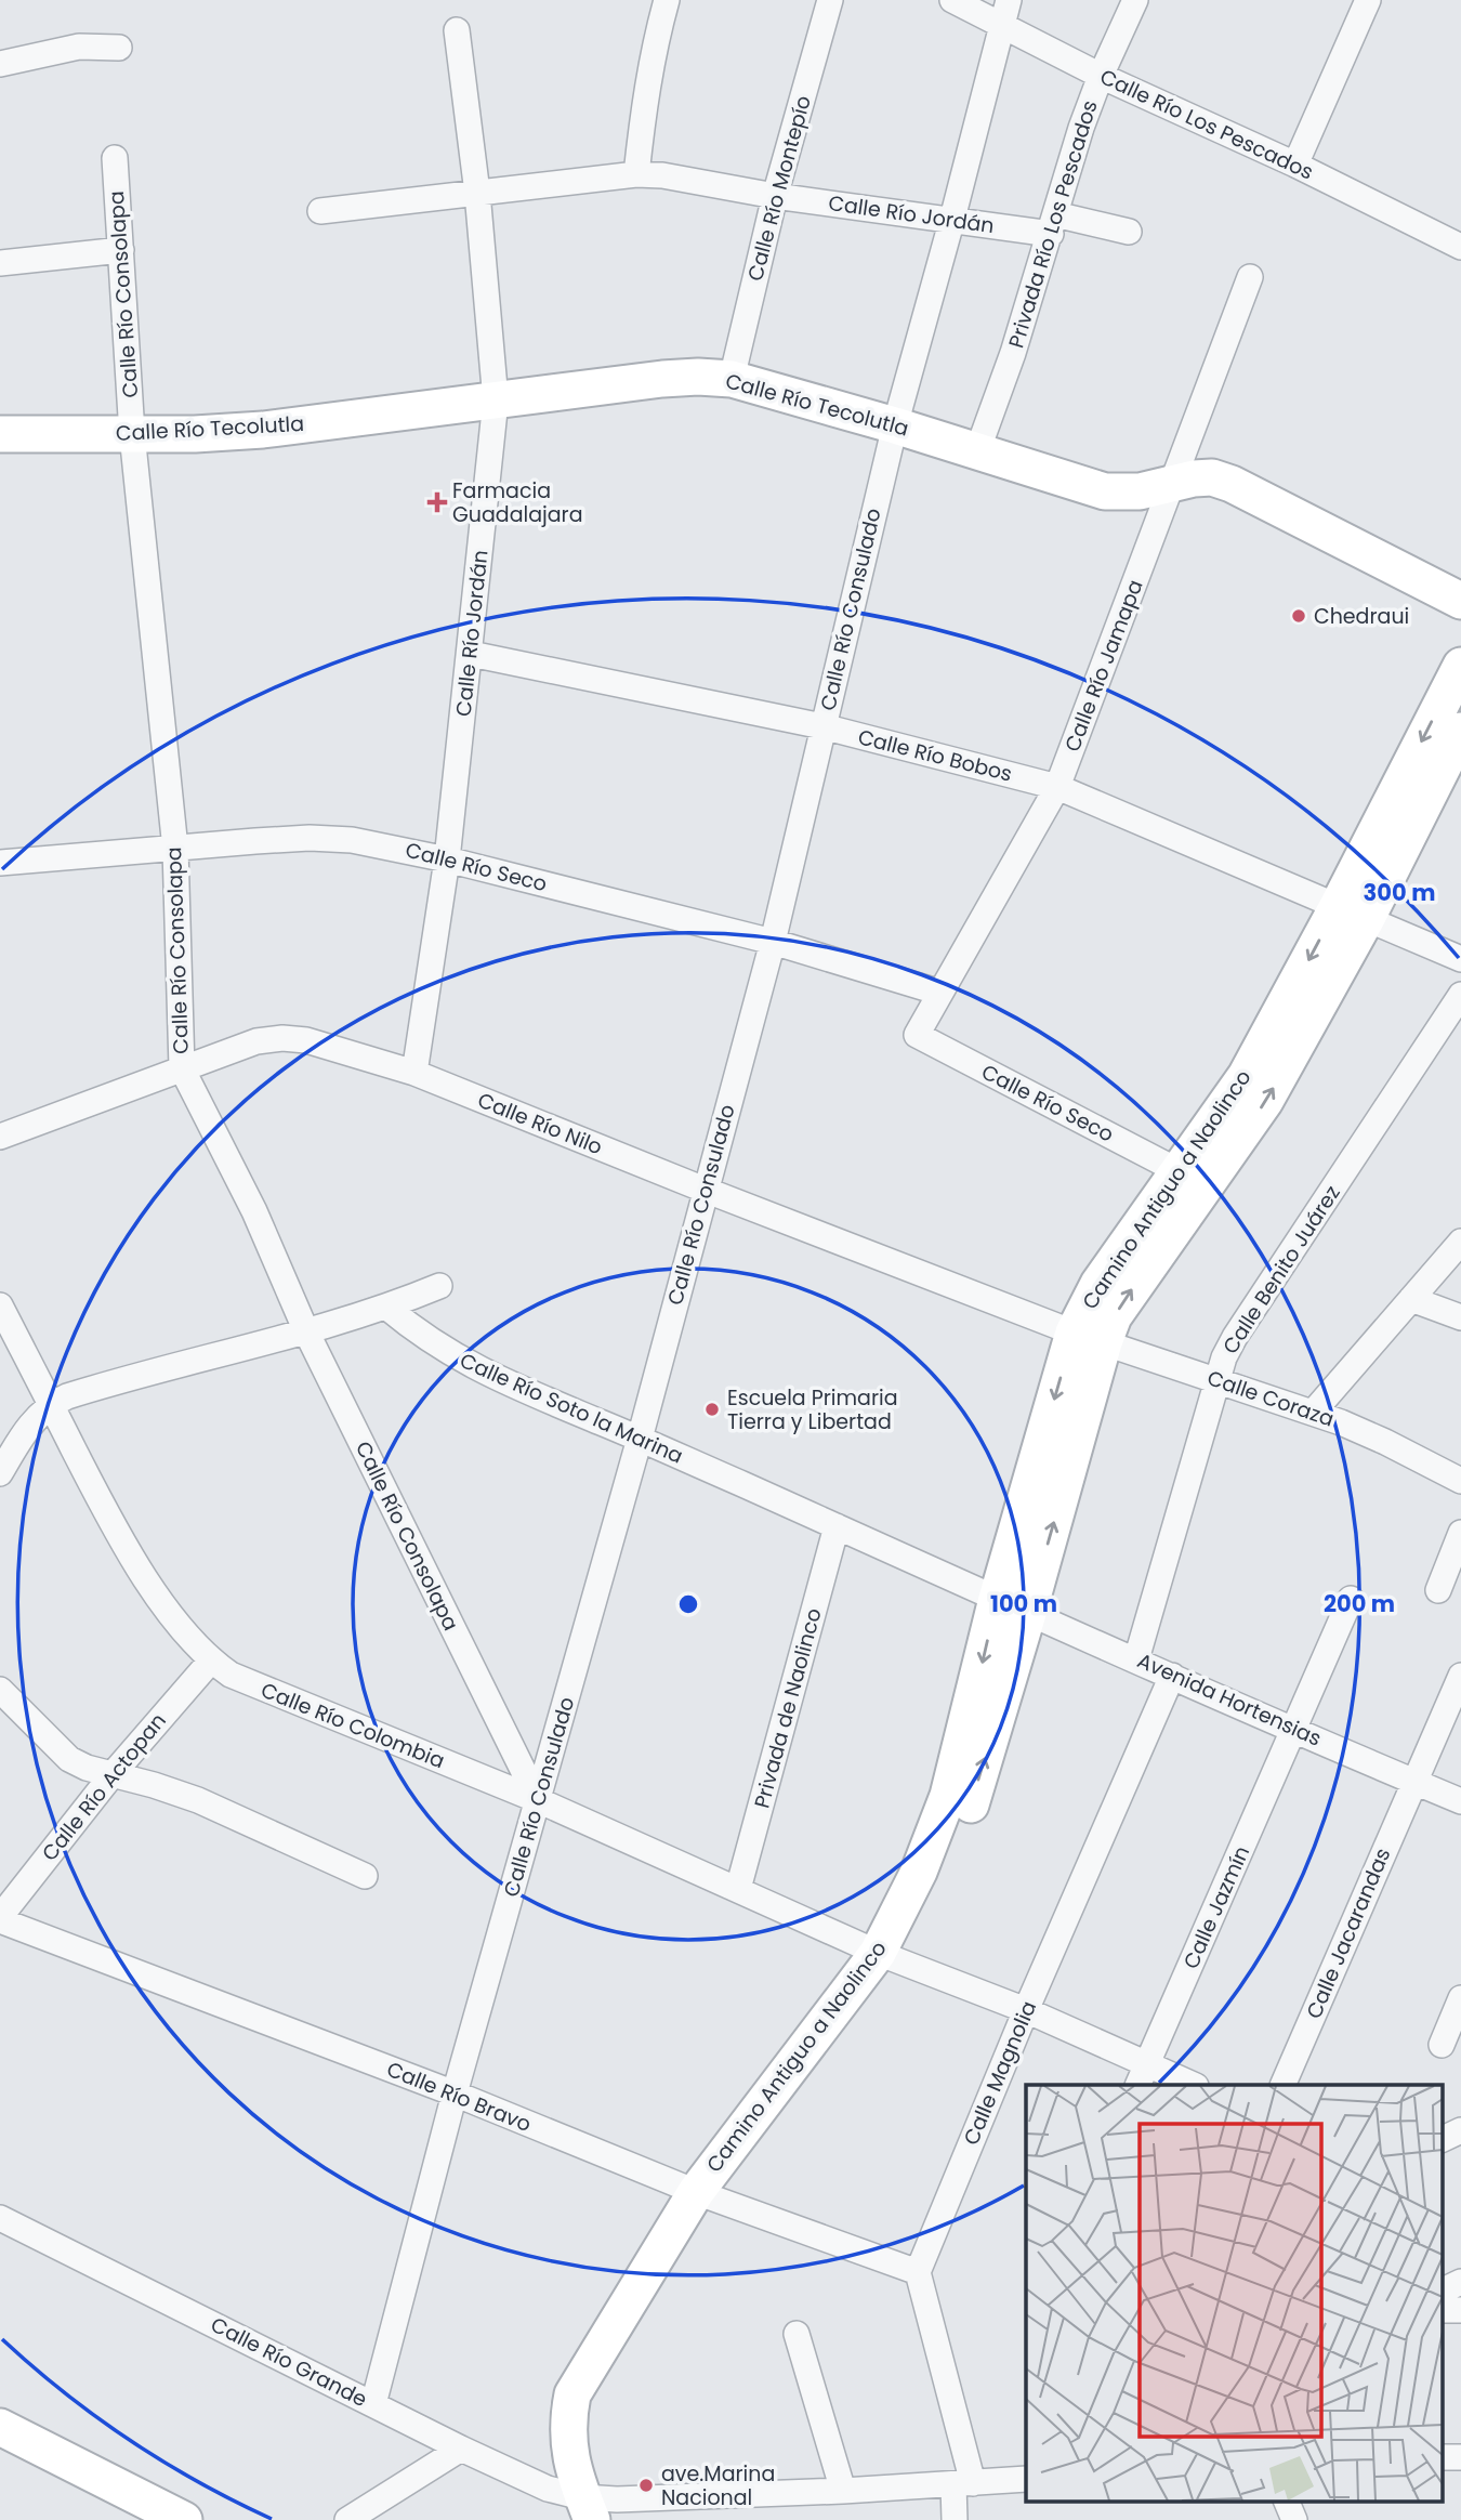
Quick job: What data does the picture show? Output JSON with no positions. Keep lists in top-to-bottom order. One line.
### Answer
{"streets":{"main road":["Calle Río Tecolutla","Camino Antiguo a Naolinco"],"street":["Calle Río Los Pescados","Calle Río Montepío","Calle Río Jordán","Privada Río Los Pescados","Calle Río Consolapa","Calle Río Consulado","Calle Río Jamapa","Calle Río Bobos","Calle Río Seco","Calle Río Nilo","Calle Benito Juárez","Calle Coraza","Calle Río Soto la Marina","Avenida Hortensias","Privada de Naolinco","Calle Río Colombia","Calle Río Actopan","Calle Jazmín","Calle Jacarandas","Calle Magnolia","Calle Río Bravo","Calle Río Grande"]},"crossings":[["Calle Río Los Pescados","Privada Río Los Pescados"],["Calle Río Los Pescados","Calle Río Consulado"],["Calle Río Montepío","Calle Río Jordán"],["Calle Río Montepío","Calle Río Tecolutla"],["Calle Río Jordán","Privada Río Los Pescados"],["Calle Río Jordán","Calle Río Tecolutla"],["Calle Río Jordán","Calle Río Consulado"],["Calle Río Jordán","Calle Río Bobos"],["Calle Río Jordán","Calle Río Seco"],["Calle Río Jordán","Calle Río Nilo"],["Privada Río Los Pescados","Calle Río Tecolutla"],["Calle Río Consolapa","Calle Río Tecolutla"],["Calle Río Consolapa","Calle Río Consulado"],["Calle Río Consolapa","Calle Río Seco"],["Calle Río Consolapa","Calle Río Nilo"],["Calle Río Consolapa","Calle Río Colombia"],["Calle Río Tecolutla","Calle Río Consulado"],["Calle Río Tecolutla","Calle Río Jamapa"],["Calle Río Consulado","Calle Río Bobos"],["Calle Río Consulado","Calle Río Seco"],["Calle Río Consulado","Calle Río Nilo"],["Calle Río Consulado","Calle Río Soto la Marina"],["Calle Río Consulado","Calle Río Colombia"],["Calle Río Consulado","Calle Río Bravo"],["Calle Río Consulado","Calle Río Grande"],["Calle Río Jamapa","Calle Río Bobos"],["Calle Río Jamapa","Calle Río Seco"],["Calle Río Bobos","Camino Antiguo a Naolinco"],["Calle Río Seco","Camino Antiguo a Naolinco"],["Calle Río Nilo","Camino Antiguo a Naolinco"],["Calle Río Nilo","Calle Coraza"],["Camino Antiguo a Naolinco","Calle Coraza"],["Camino Antiguo a Naolinco","Calle Río Soto la Marina"],["Camino Antiguo a Naolinco","Avenida Hortensias"],["Camino Antiguo a Naolinco","Calle Río Colombia"],["Camino Antiguo a Naolinco","Calle Río Bravo"],["Camino Antiguo a Naolinco","Calle Río Grande"],["Calle Benito Juárez","Calle Coraza"],["Calle Benito Juárez","Avenida Hortensias"],["Calle Río Soto la Marina","Avenida Hortensias"],["Calle Río Soto la Marina","Privada de Naolinco"],["Avenida Hortensias","Calle Jazmín"],["Avenida Hortensias","Calle Jacarandas"],["Avenida Hortensias","Calle Magnolia"],["Privada de Naolinco","Calle Río Colombia"],["Calle Río Colombia","Calle Río Actopan"],["Calle Río Colombia","Calle Jazmín"],["Calle Río Colombia","Calle Magnolia"],["Calle Río Actopan","Calle Río Bravo"],["Calle Magnolia","Calle Río Bravo"]],"places":{"health":["Farmacia Guadalajara"],"other":["Chedraui","Escuela Primaria Tierra y Libertad","ave.Marina Nacional"]},"rings":["300 m","100 m","200 m"]}
